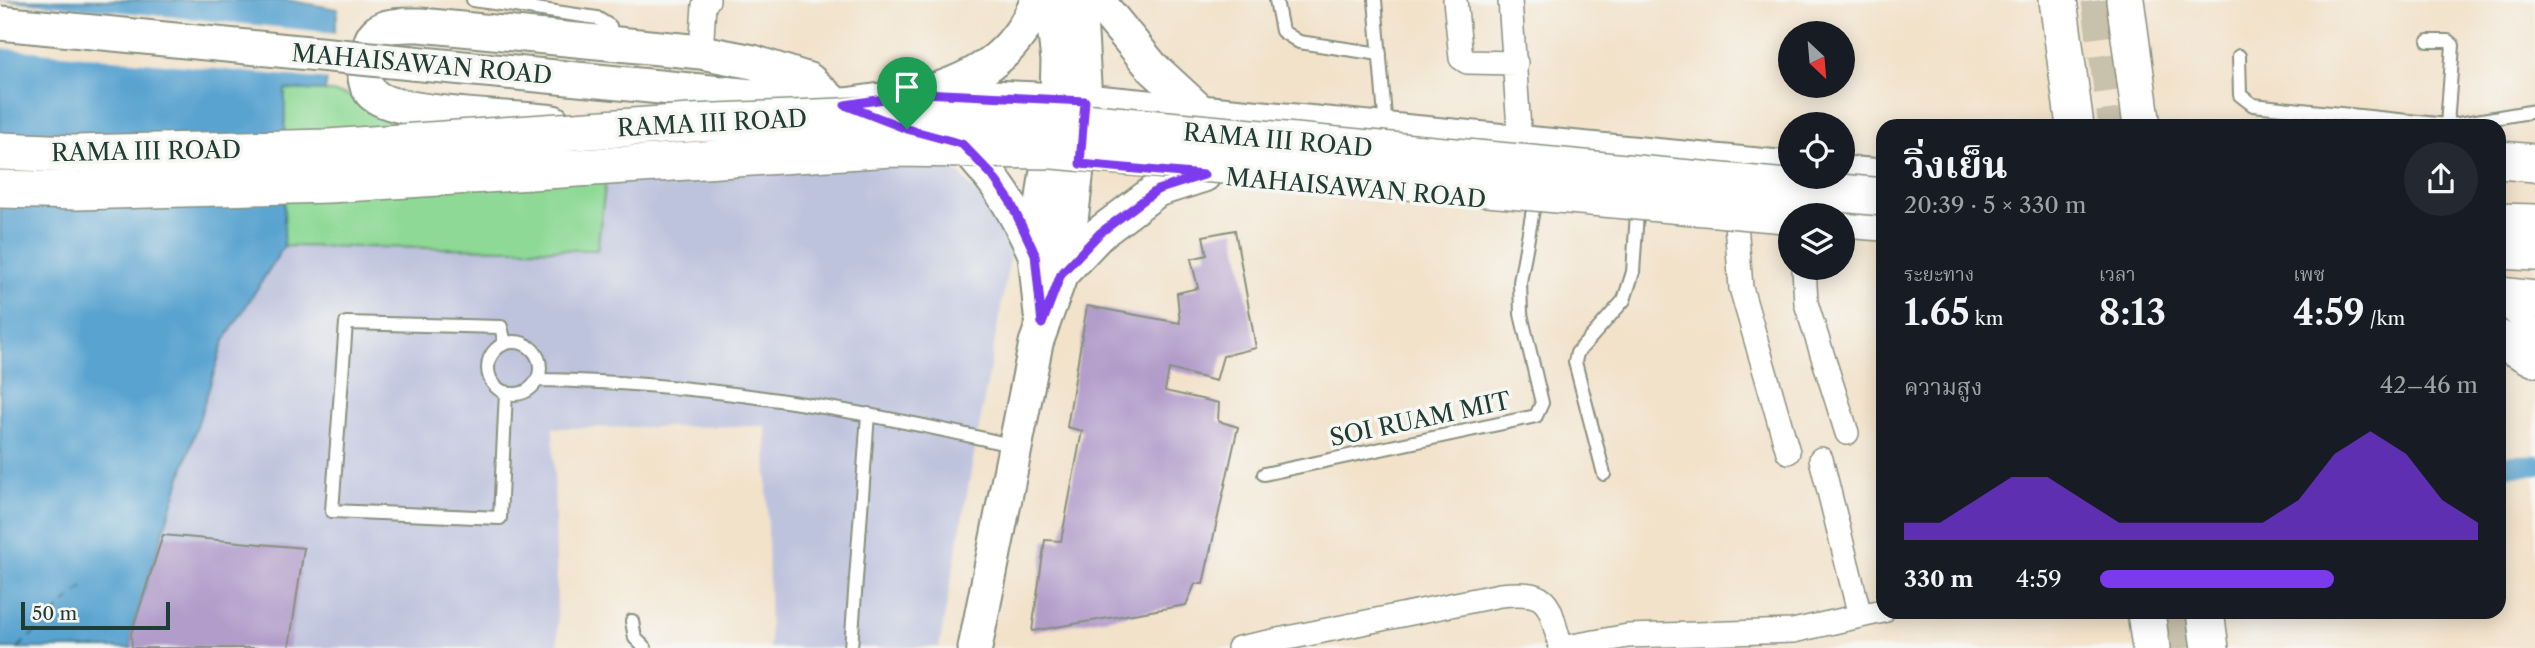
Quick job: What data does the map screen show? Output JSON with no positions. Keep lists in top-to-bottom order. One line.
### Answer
{"streets":{"main road":["MAHAISAWAN ROAD","RAMA III ROAD"],"lane":["SOI RUAM MIT"]},"crossings":[["MAHAISAWAN ROAD","SOI RUAM MIT"]],"scale_bar":"50 m","north":"bottom right","page":{"heading":["วิ่งเย็น","20:39 · 5 × 330 m"],"stats":[["ระยะทาง","1.65 km"],["เวลา","8:13"],["เพซ","4:59 /km"]],"chart":["ความสูง","42–46 m"],"list":[{"name":"330 m","note":"4:59"}],"scale":"50 m"}}
